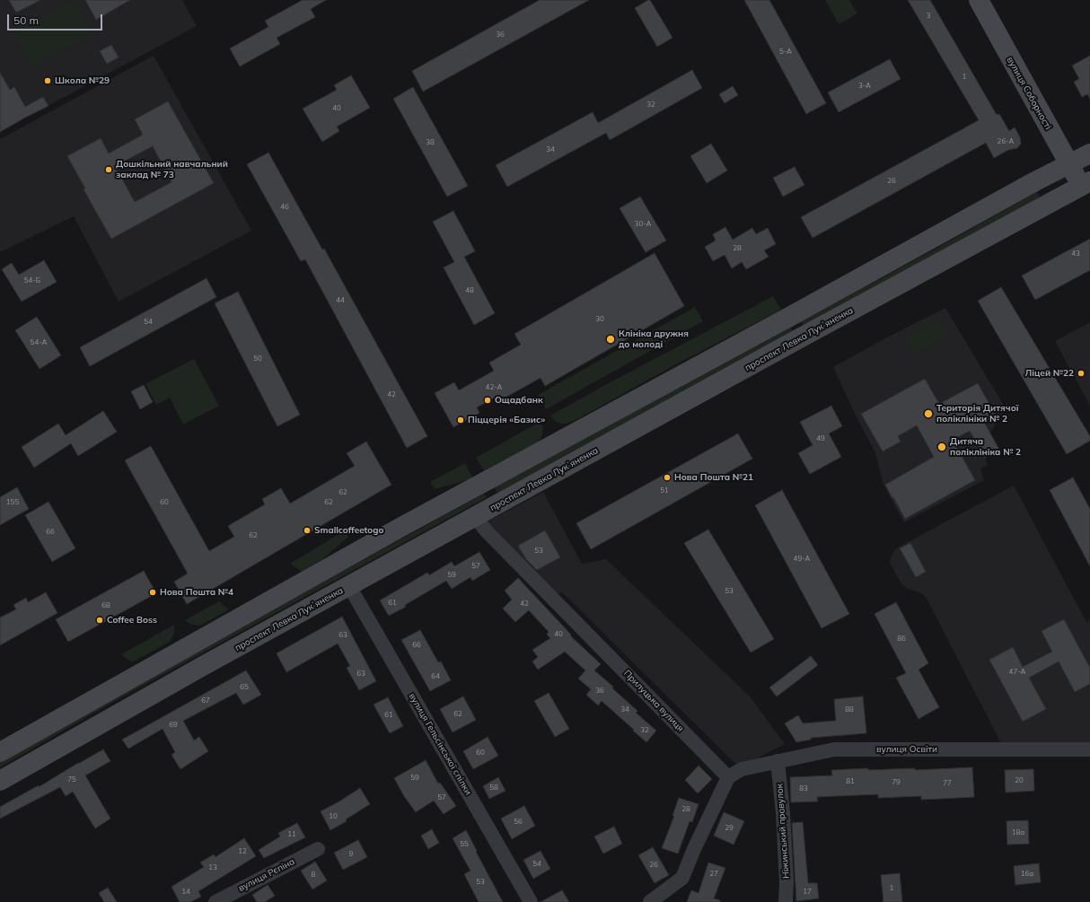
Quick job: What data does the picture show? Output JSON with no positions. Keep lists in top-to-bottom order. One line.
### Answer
{"streets":{"main road":["вулиця Соборності","проспект Левка Лукʼяненка"],"street":["Прилуцька вулиця","вулиця Гельсінської спілки","вулиця Освіти","Ніжинський провулок","вулиця Рєпіна"]},"crossings":[["вулиця Соборності","проспект Левка Лукʼяненка"],["проспект Левка Лукʼяненка","Прилуцька вулиця"],["проспект Левка Лукʼяненка","вулиця Гельсінської спілки"],["Прилуцька вулиця","вулиця Освіти"],["вулиця Освіти","Ніжинський провулок"]],"places":["Школа №29","Дошкільний навчальний заклад № 73","Клініка дружня до молоді","Ліцей №22","Ощадбанк","Територія Дитячої поліклініки № 2","Піццерія «Базис»","Дитяча поліклініка № 2","Нова Пошта №21","Smallcoffeetogo","Нова Пошта №4","Coffee Boss"],"house_numbers":["3","36","5-А","1","3-А","32","40","26-А","38","34","26","46","30-А","28","43","54-Б","48","44","30","54","54-А","50","42-А","42","49","51","62","155","60","62","66","62","53","49-А","57","59","53","61","42","68","40","63","86","66","47-А","63","64","65","36","67","34","88","62","61","69","32","60","59","75","20","81","79","77","58","83","57","28","10","56","29","18а","11","55","12","9","54","26","13","27","16а","8","53","1","14","17"],"scale_bar":"50 m"}
